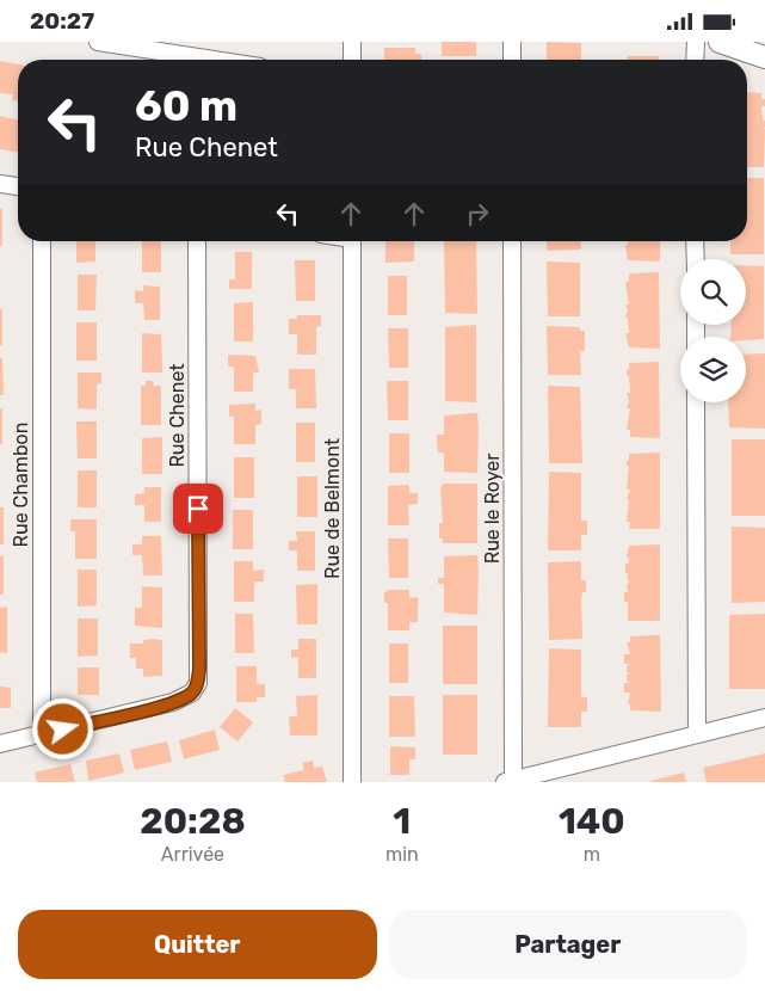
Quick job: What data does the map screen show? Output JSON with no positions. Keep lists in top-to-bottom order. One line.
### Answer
{"streets":{"street":["Rue Chenet","Rue Chambon","Rue de Belmont","Rue le Royer"]},"crossings":[["Rue Chenet","Rue Chambon"]],"page":{"status":"20:27","turn":["60 m","Rue Chenet"],"eta":["20:28","Arrivée","1","min","140","m"],"buttons":["Quitter","Partager"]}}
